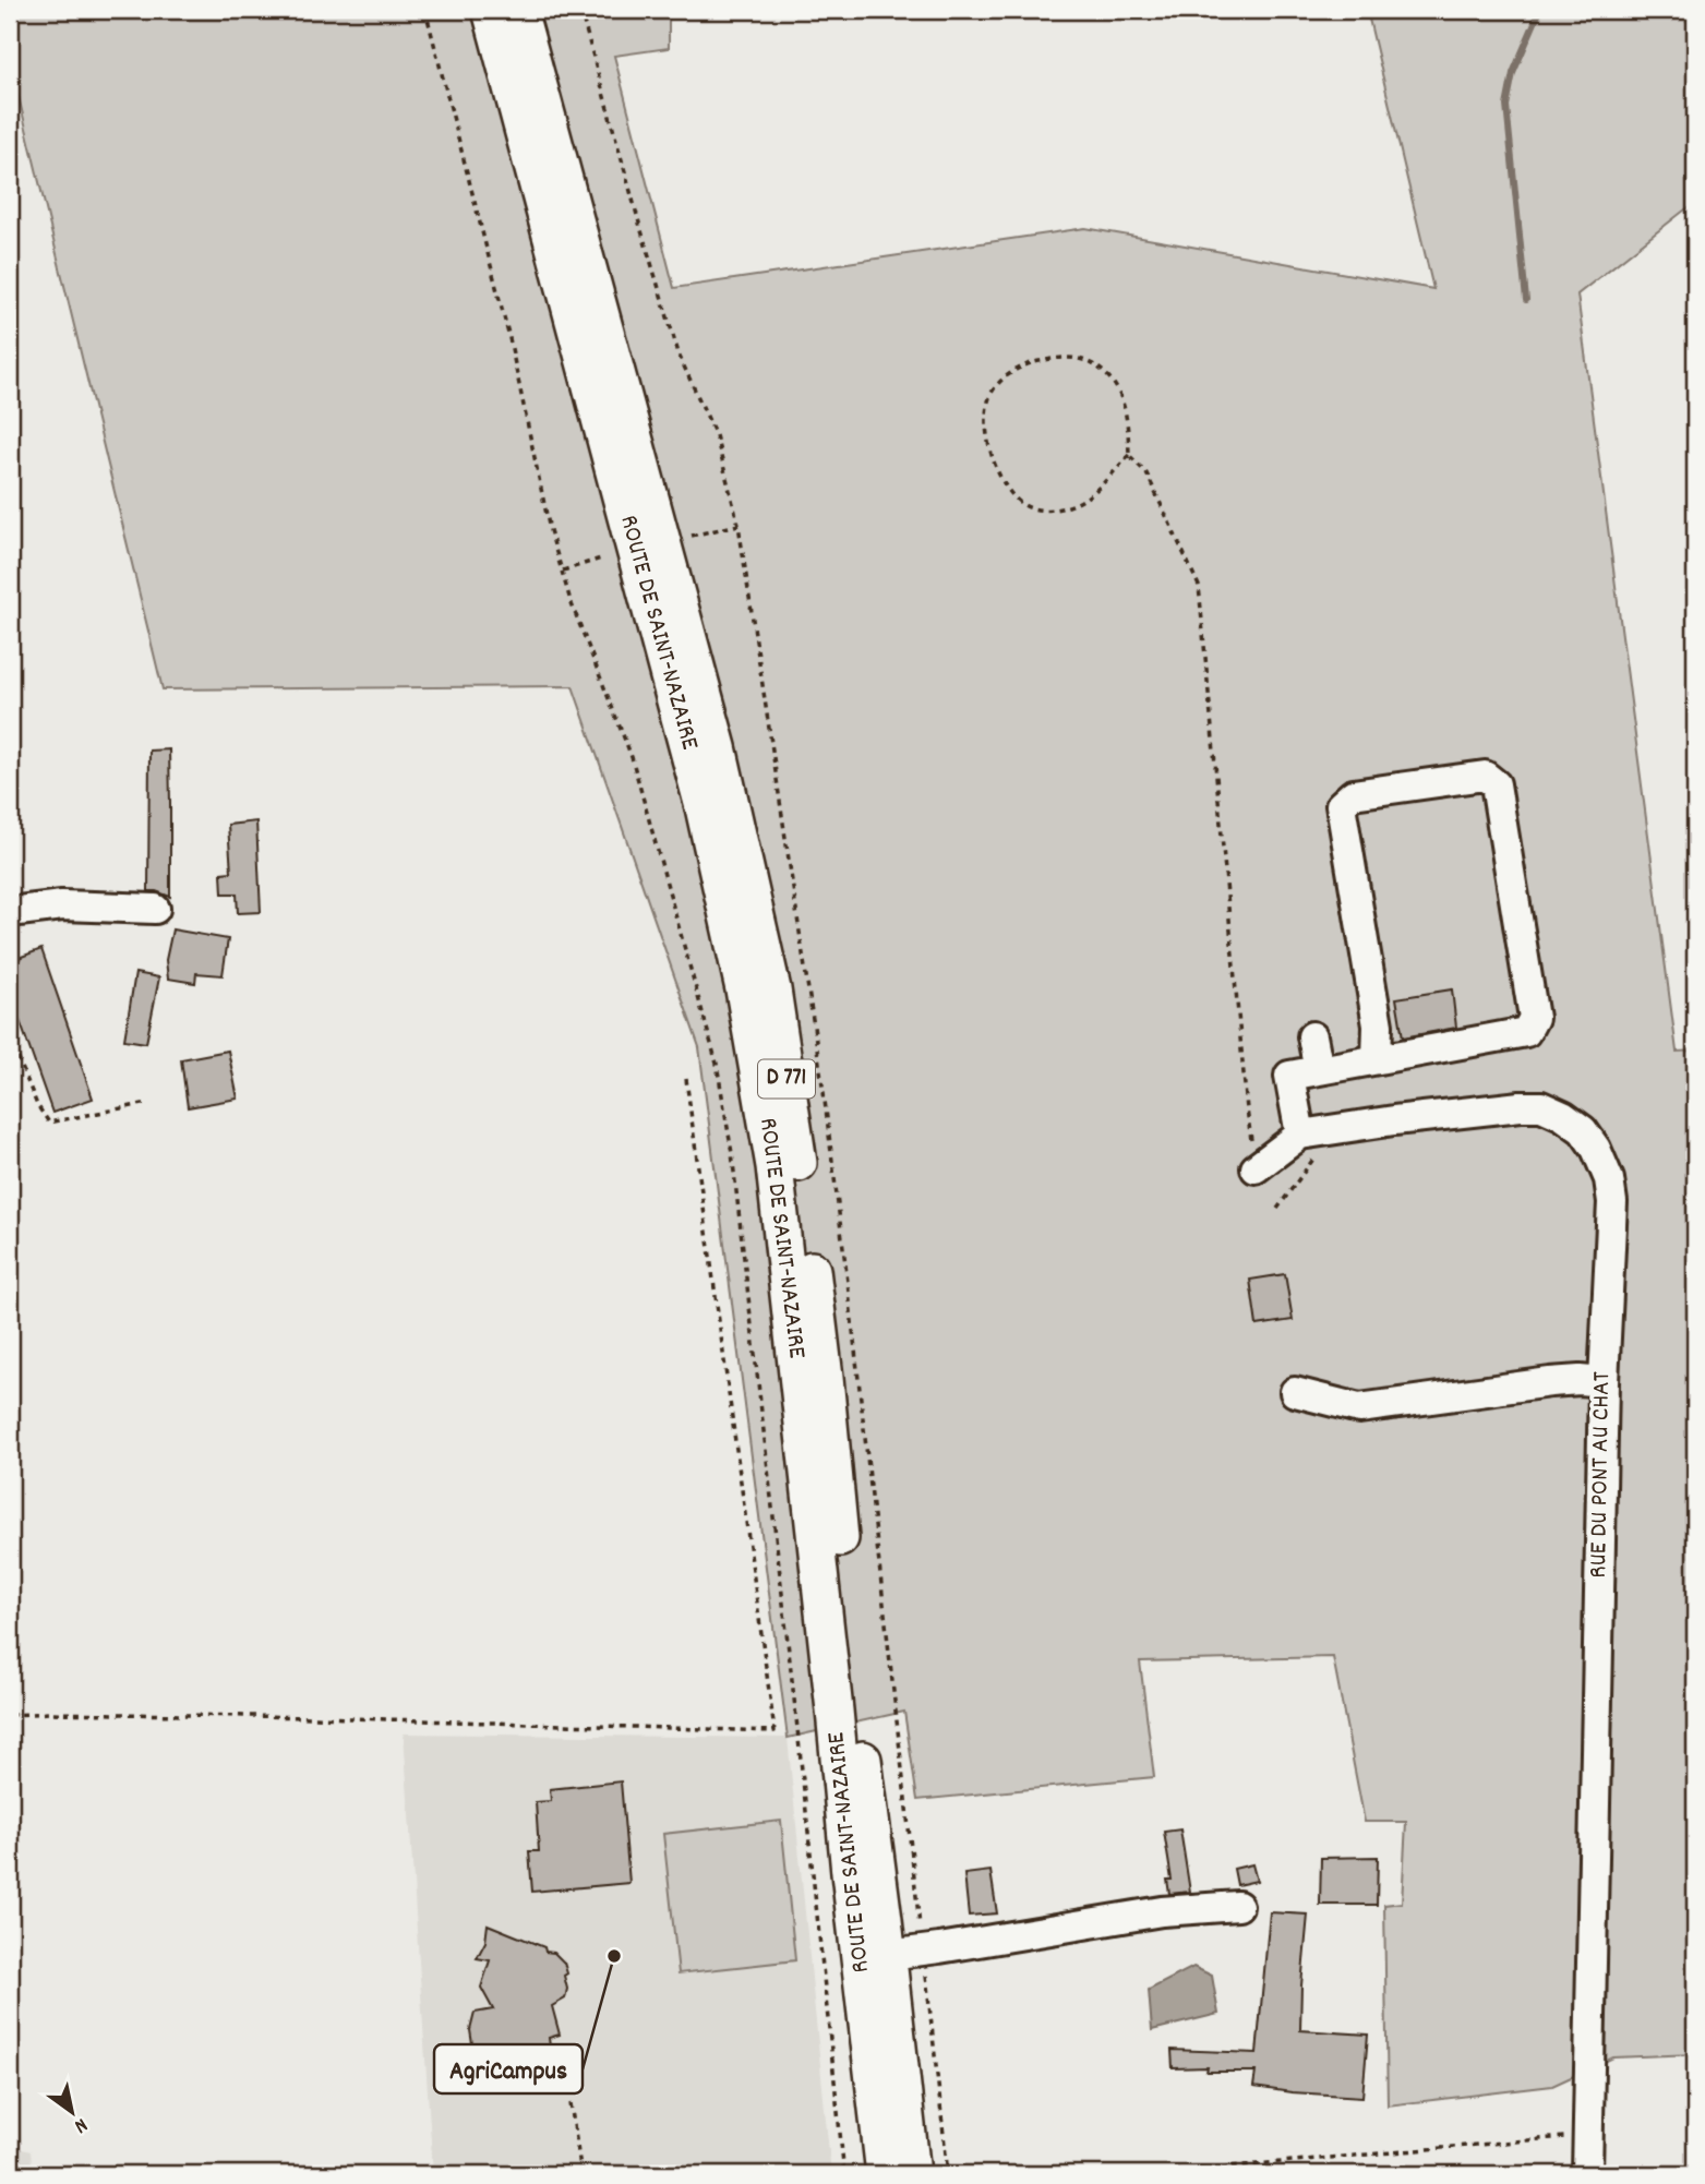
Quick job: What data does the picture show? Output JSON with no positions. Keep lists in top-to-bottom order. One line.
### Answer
{"streets":{"main road":["ROUTE DE SAINT-NAZAIRE","D 771"],"street":["RUE DU PONT AU CHAT"]},"places":["AgriCampus"],"north":"bottom right"}
